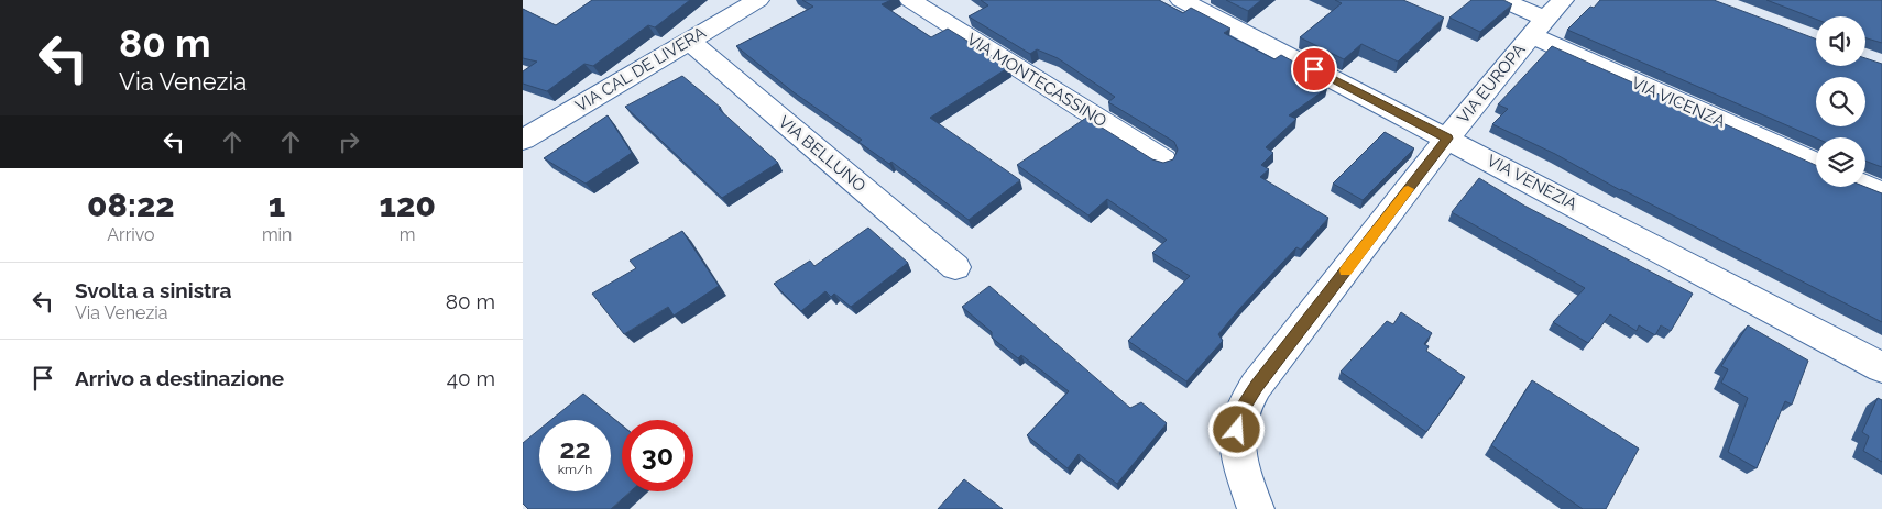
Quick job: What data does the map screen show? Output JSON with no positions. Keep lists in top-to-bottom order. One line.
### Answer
{"streets":{"street":["VIA CAL DE LIVERA","VIA MONTECASSINO","VIA EUROPA","VIA VICENZA","VIA BELLUNO","VIA VENEZIA"]},"crossings":[["VIA CAL DE LIVERA","VIA BELLUNO"],["VIA EUROPA","VIA VICENZA"],["VIA EUROPA","VIA VENEZIA"]],"page":{"turn":["80 m","Via Venezia"],"eta":["08:22","Arrivo","1","min","120","m"],"list":[{"name":"Svolta a sinistra","note":"Via Venezia","value":"80 m"},{"name":"Arrivo a destinazione","value":"40 m"}],"speed":"22 km/h","limit":"30"}}
